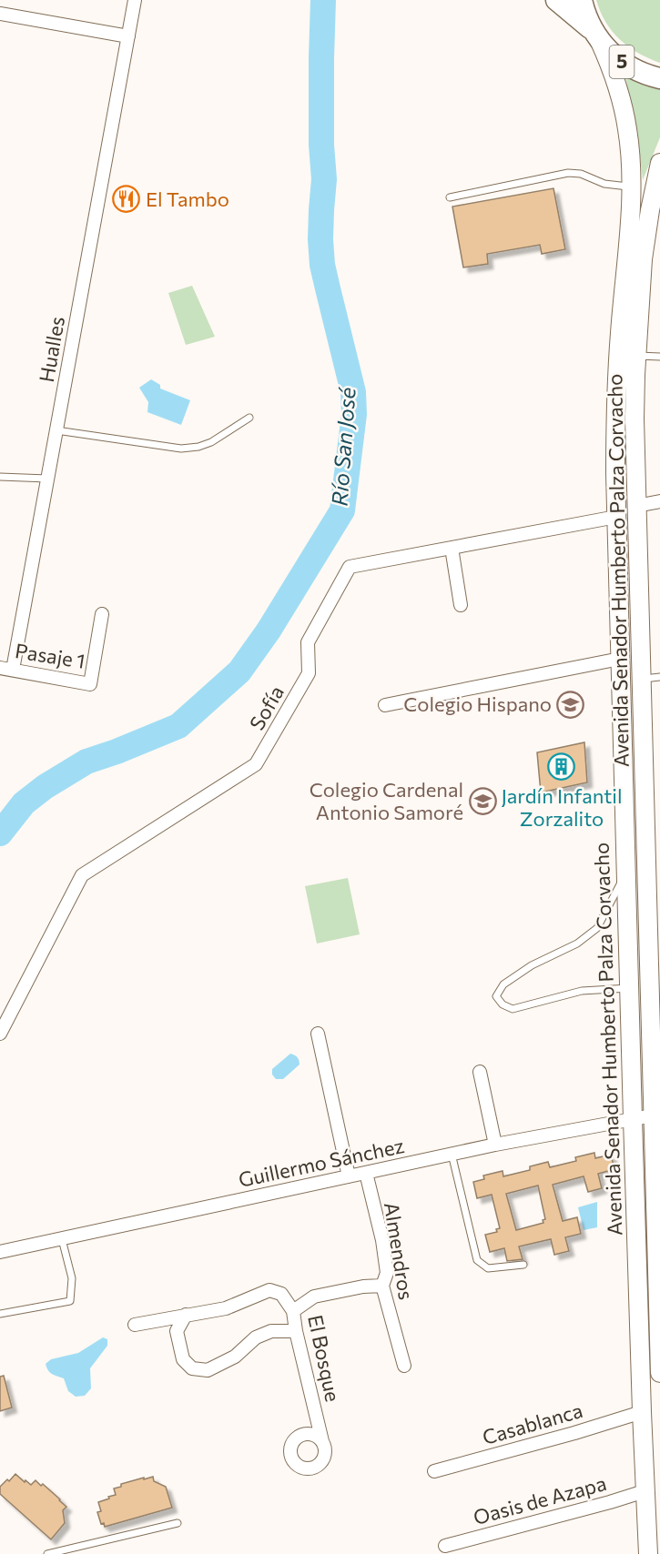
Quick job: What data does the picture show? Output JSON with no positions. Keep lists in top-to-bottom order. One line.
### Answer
{"streets":{"highway":["5"],"main road":["Avenida Senador Humberto Palza Corvacho"],"street":["Hualles","Pasaje 1","Sofía","Guillermo Sánchez","Almendros","El Bosque","Casablanca","Oasis de Azapa"]},"crossings":[["5","Avenida Senador Humberto Palza Corvacho"],["Hualles","Pasaje 1"],["Avenida Senador Humberto Palza Corvacho","Sofía"],["Avenida Senador Humberto Palza Corvacho","Guillermo Sánchez"],["Avenida Senador Humberto Palza Corvacho","Casablanca"],["Avenida Senador Humberto Palza Corvacho","Oasis de Azapa"],["Guillermo Sánchez","Almendros"],["Almendros","El Bosque"]],"water":["Río San José"],"places":{"restaurant":["El Tambo"],"school or university":["Colegio Hispano","Colegio Cardenal Antonio Samoré"],"building":["Jardín Infantil Zorzalito"]}}
